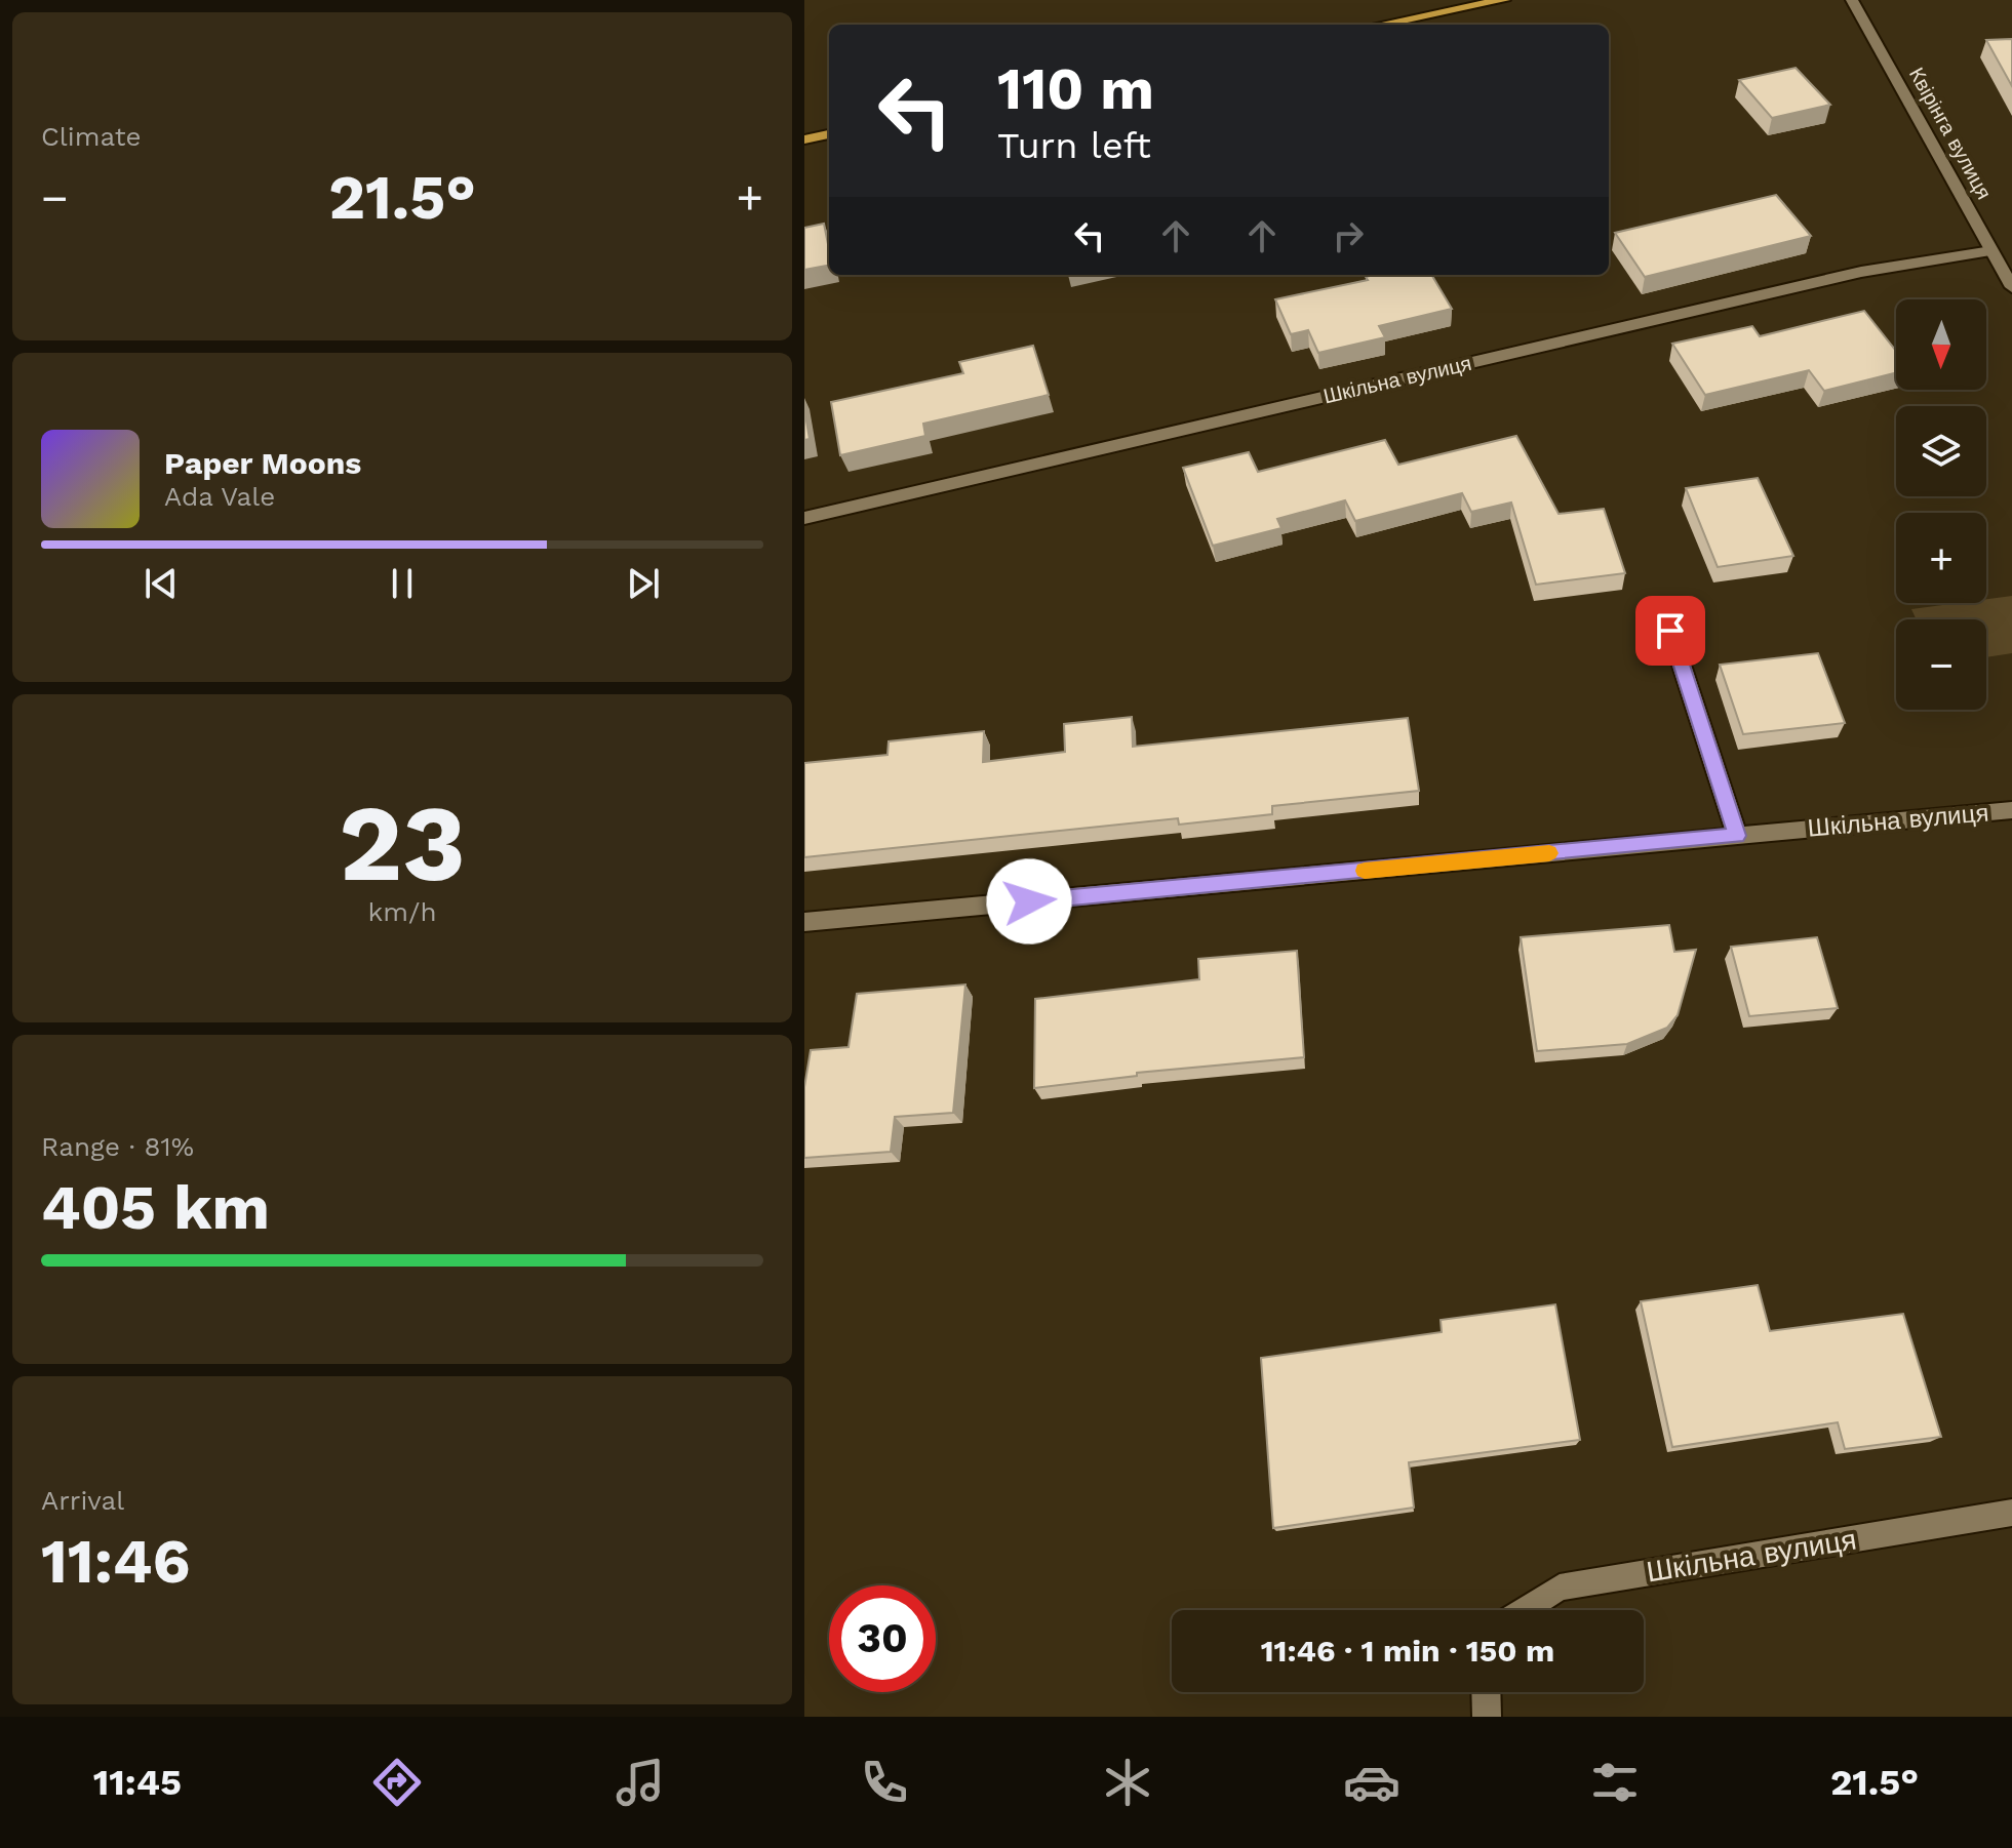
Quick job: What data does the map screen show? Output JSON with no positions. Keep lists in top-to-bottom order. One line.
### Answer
{"streets":{"street":["Квірінга вулиця","Шкільна вулиця"]},"crossings":[["Квірінга вулиця","Шкільна вулиця"]],"north":"bottom","page":{"tile":["Climate",["23","km/h"],["Range · 81%","405 km"],["Arrival","11:46"]],"turn":["110 m","Turn left"],"heat":["−","21.5°","+"],"map_buttons":["+","−"],"song":["Paper Moons","Ada Vale"],"limit":"30","trip":"11:46 · 1 min · 150 m","tabs":["11:45","21.5°"]}}
